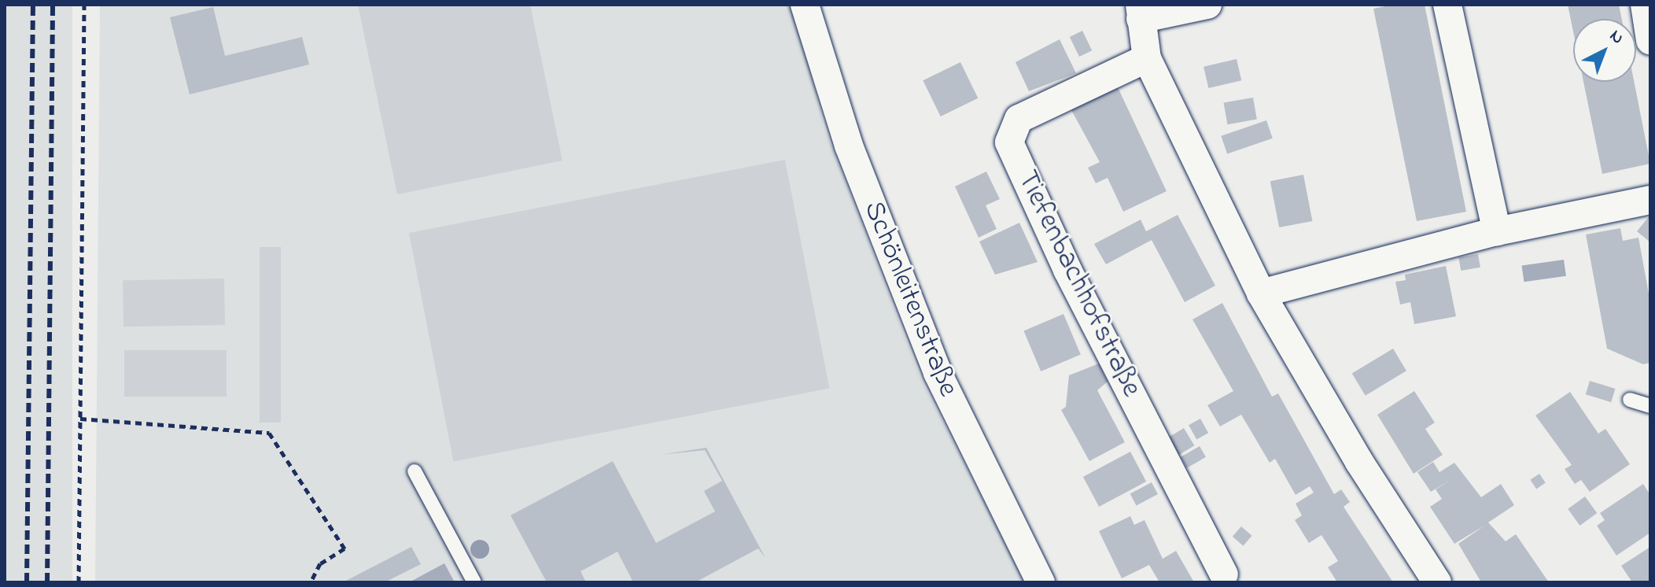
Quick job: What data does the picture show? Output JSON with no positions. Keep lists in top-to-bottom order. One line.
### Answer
{"streets":{"street":["Tiefenbachhofstraße","Schönleitenstraße"]},"north":"top right"}
